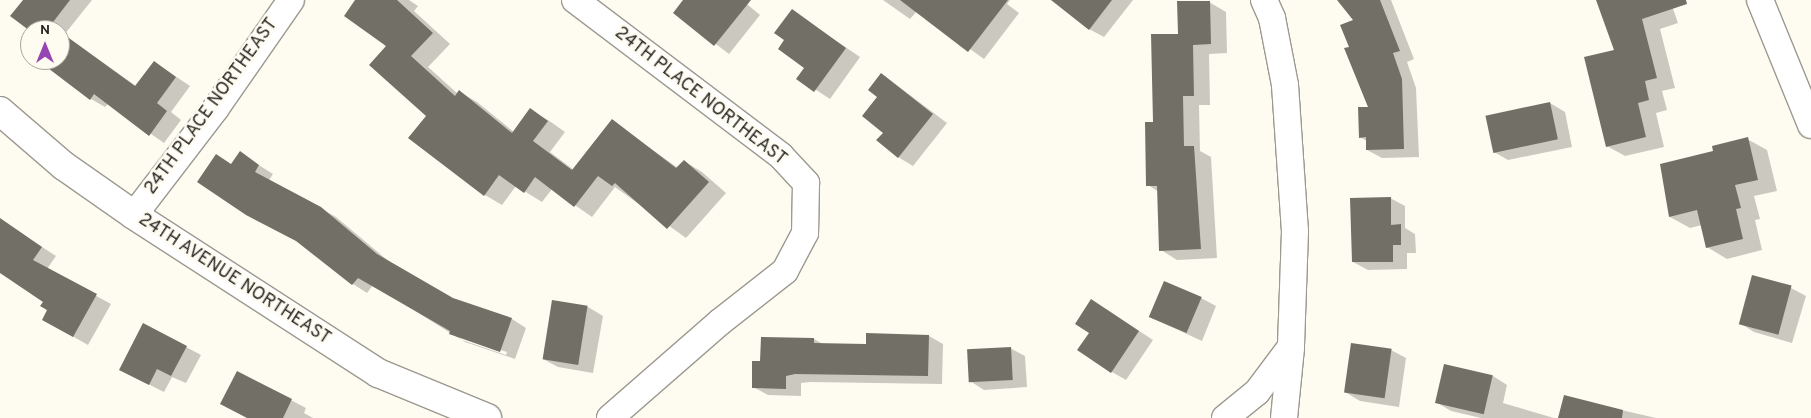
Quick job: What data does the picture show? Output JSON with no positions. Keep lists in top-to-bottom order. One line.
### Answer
{"streets":{"main road":["24TH AVENUE NORTHEAST"],"street":["24TH PLACE NORTHEAST"]},"crossings":[["24TH PLACE NORTHEAST","24TH AVENUE NORTHEAST"]],"north":"top"}
